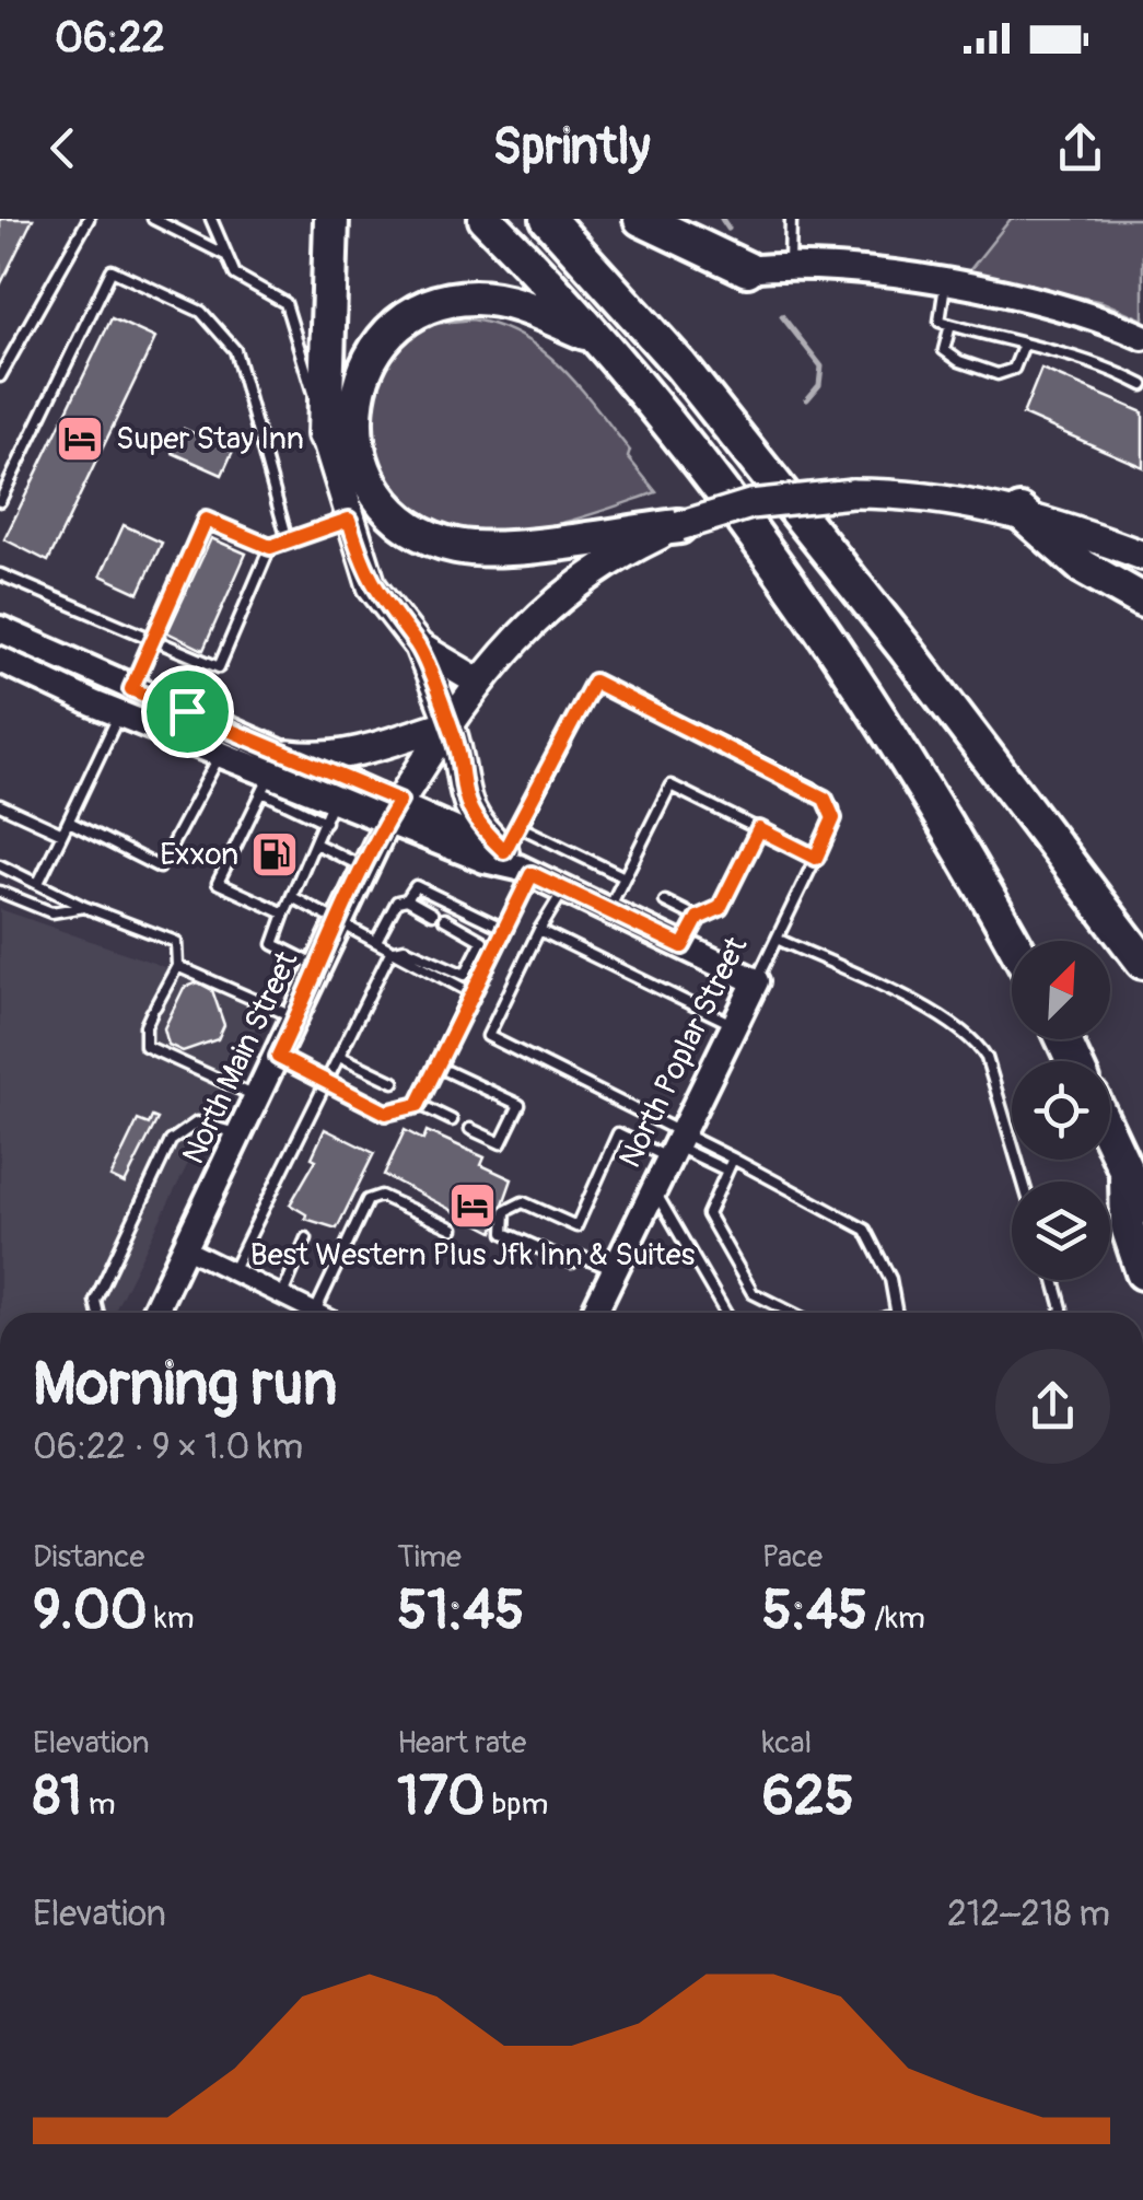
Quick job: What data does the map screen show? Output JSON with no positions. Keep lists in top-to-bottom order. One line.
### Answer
{"streets":{"main road":["North Poplar Street","North Main Street"]},"places":{"hotel":["Super Stay Inn","Best Western Plus Jfk Inn & Suites"],"fuel station":["Exxon"]},"north":"top right","page":{"status":"06:22","header":"Sprintly","heading":["Morning run","06:22 · 9 × 1.0 km"],"stats":[["Distance","9.00 km"],["Time","51:45"],["Pace","5:45 /km"],["Elevation","81 m"],["Heart rate","170 bpm"],["kcal","625"]],"chart":["Elevation","212–218 m"]}}
